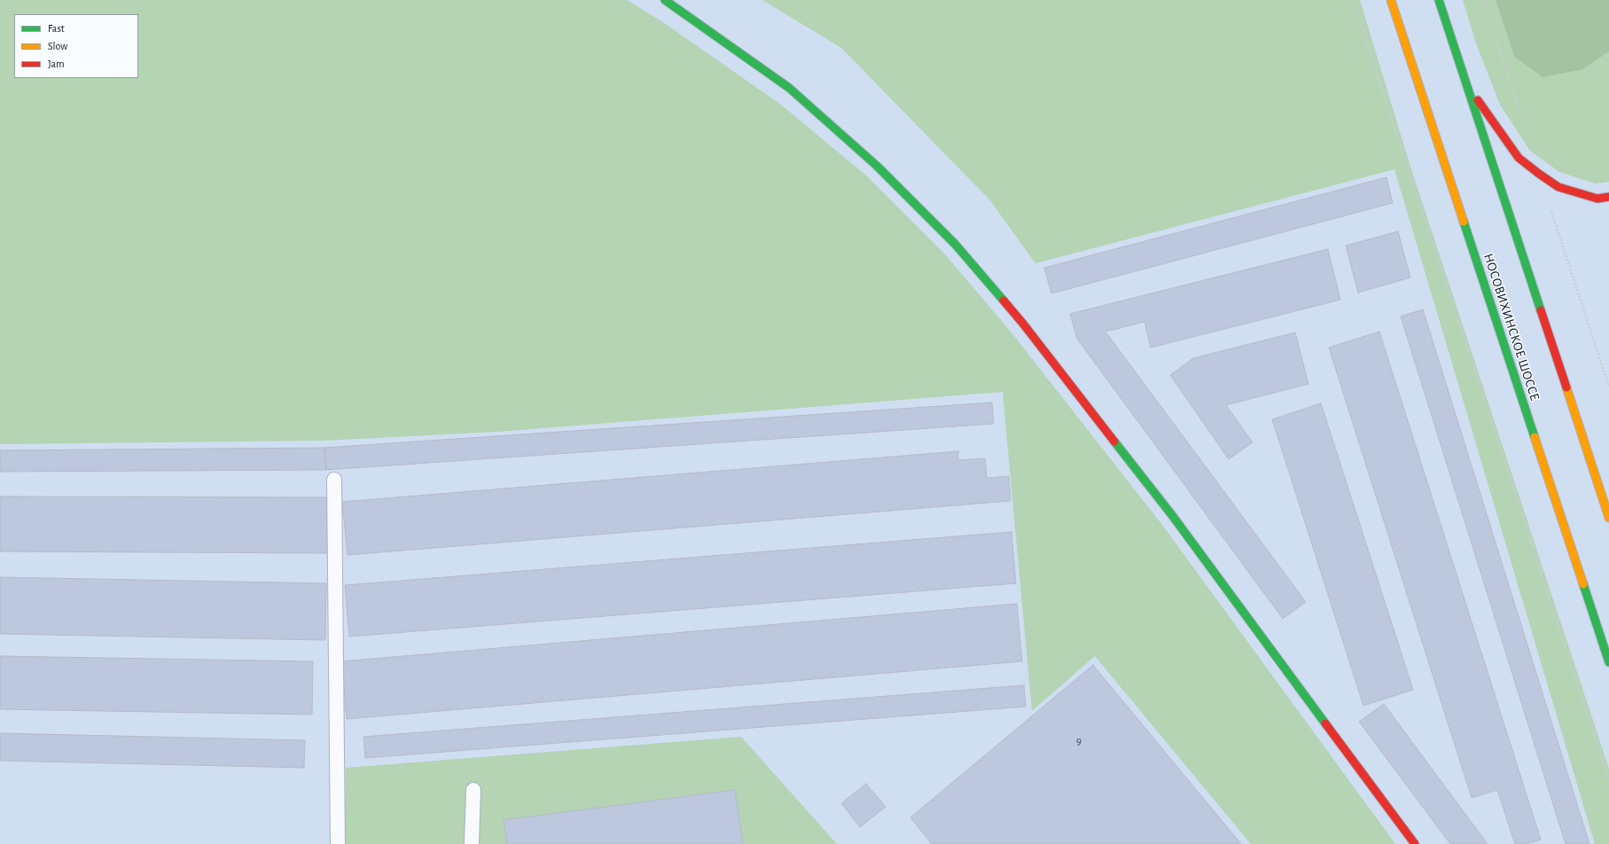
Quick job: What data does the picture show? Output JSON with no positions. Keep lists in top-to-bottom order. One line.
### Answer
{"streets":{"main road":["НОСОВИХИНСКОЕ ШОССЕ"]},"house_numbers":["9"],"legend":["Fast","Slow","Jam"]}
